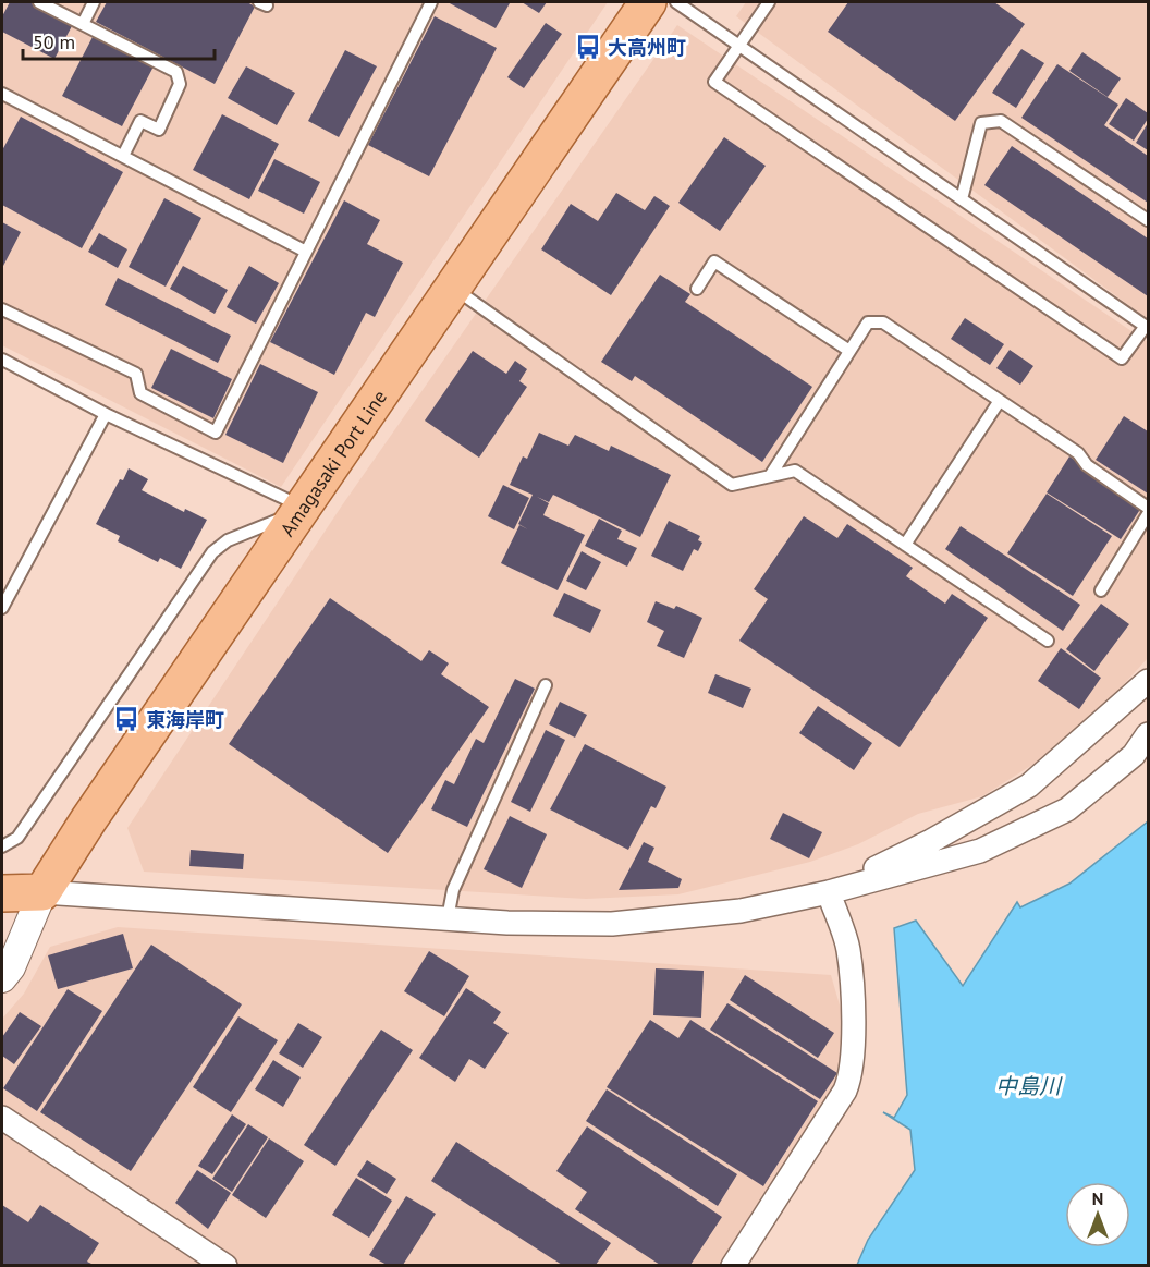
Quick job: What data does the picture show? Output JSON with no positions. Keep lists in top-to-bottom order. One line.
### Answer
{"streets":{"main road":["Amagasaki Port Line"]},"water":["中島川"],"places":{"bus stop":["大高州町","東海岸町"]},"scale_bar":"50 m","north":"top"}
